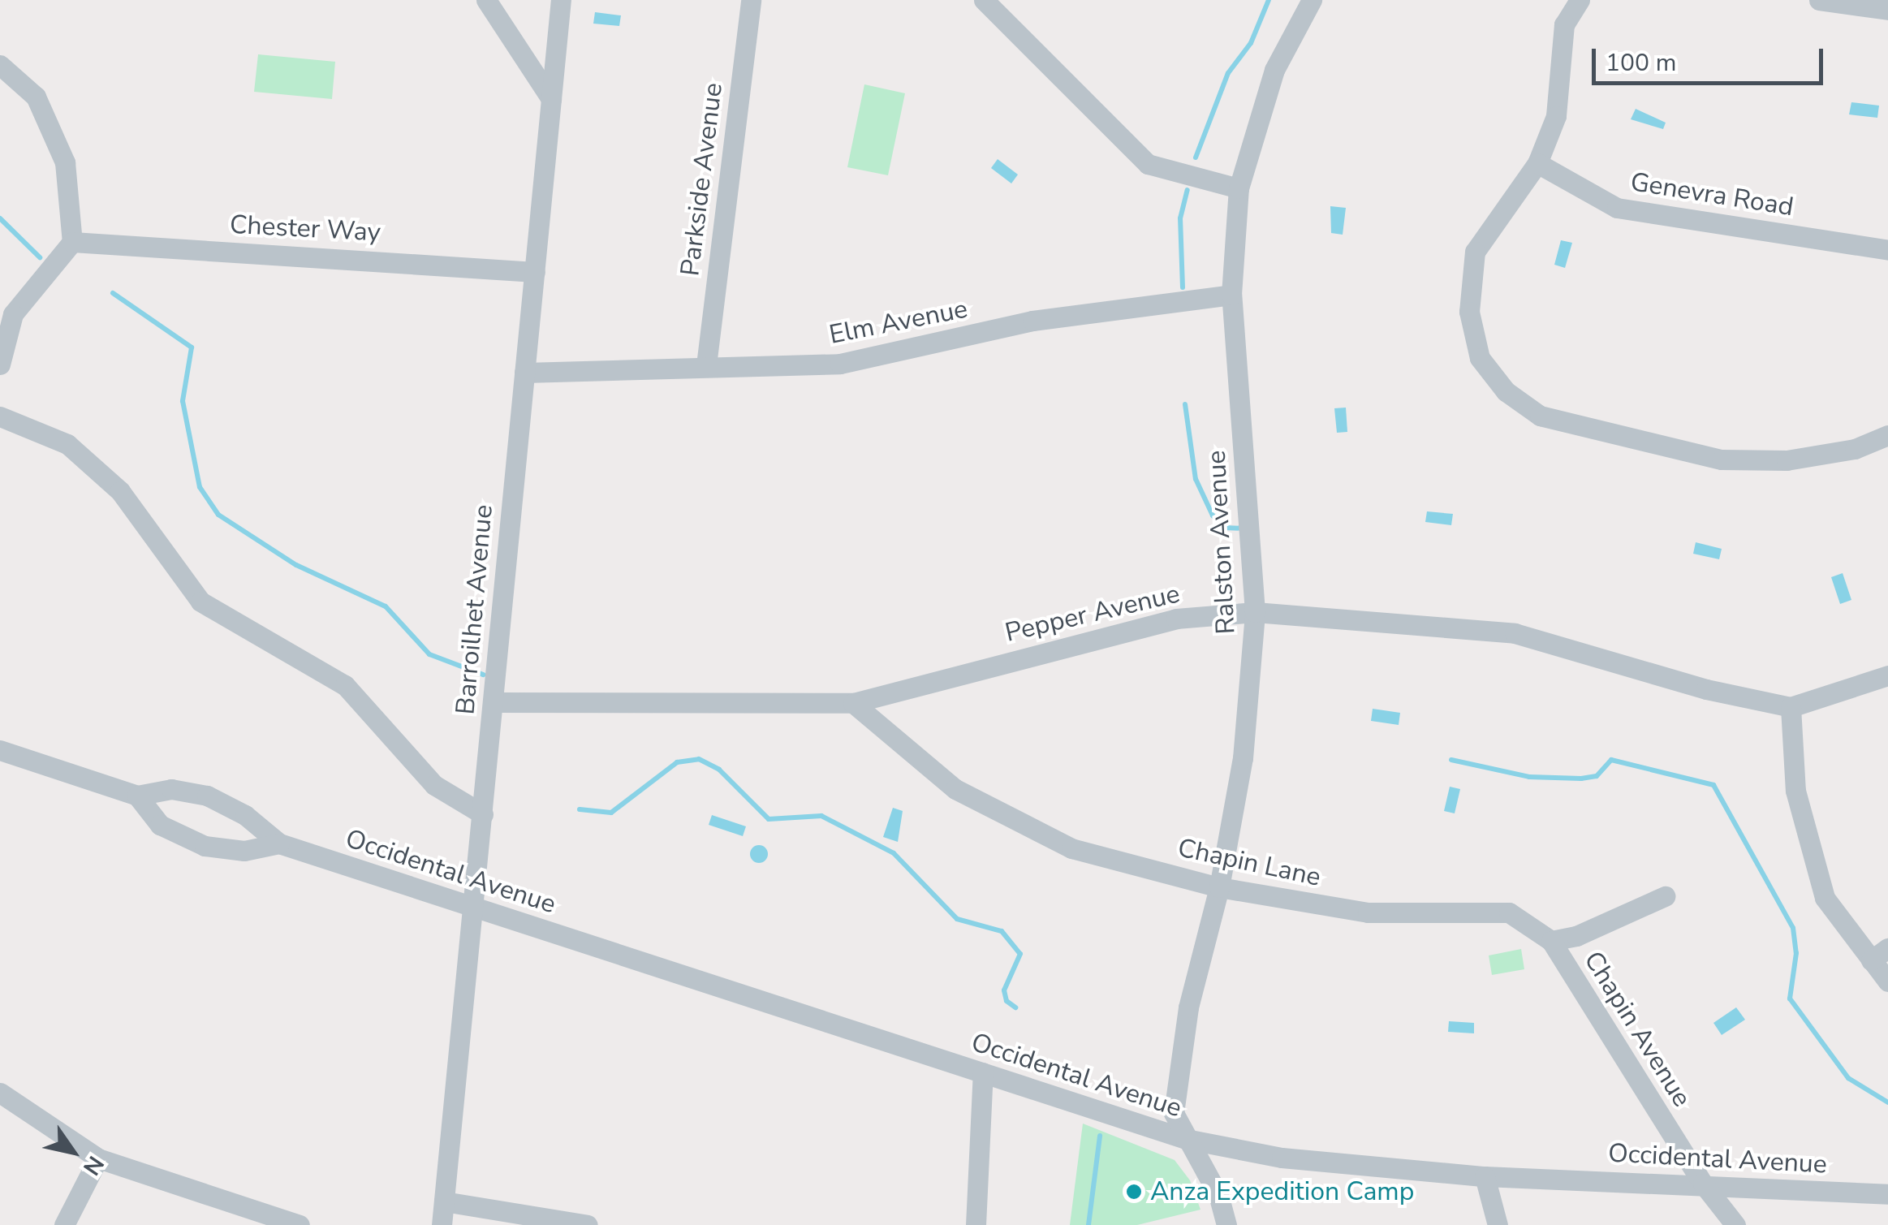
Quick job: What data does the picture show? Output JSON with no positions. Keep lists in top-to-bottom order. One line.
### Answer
{"streets":{"street":["Parkside Avenue","Genevra Road","Chester Way","Elm Avenue","Ralston Avenue","Barroilhet Avenue","Pepper Avenue","Chapin Lane","Occidental Avenue","Chapin Avenue"]},"crossings":[["Parkside Avenue","Elm Avenue"],["Chester Way","Barroilhet Avenue"],["Elm Avenue","Ralston Avenue"],["Elm Avenue","Barroilhet Avenue"],["Ralston Avenue","Pepper Avenue"],["Ralston Avenue","Chapin Lane"],["Ralston Avenue","Occidental Avenue"],["Barroilhet Avenue","Pepper Avenue"],["Barroilhet Avenue","Occidental Avenue"],["Pepper Avenue","Chapin Lane"],["Chapin Lane","Chapin Avenue"],["Occidental Avenue","Chapin Avenue"]],"places":["Anza Expedition Camp"],"scale_bar":"100 m","north":"bottom right"}
